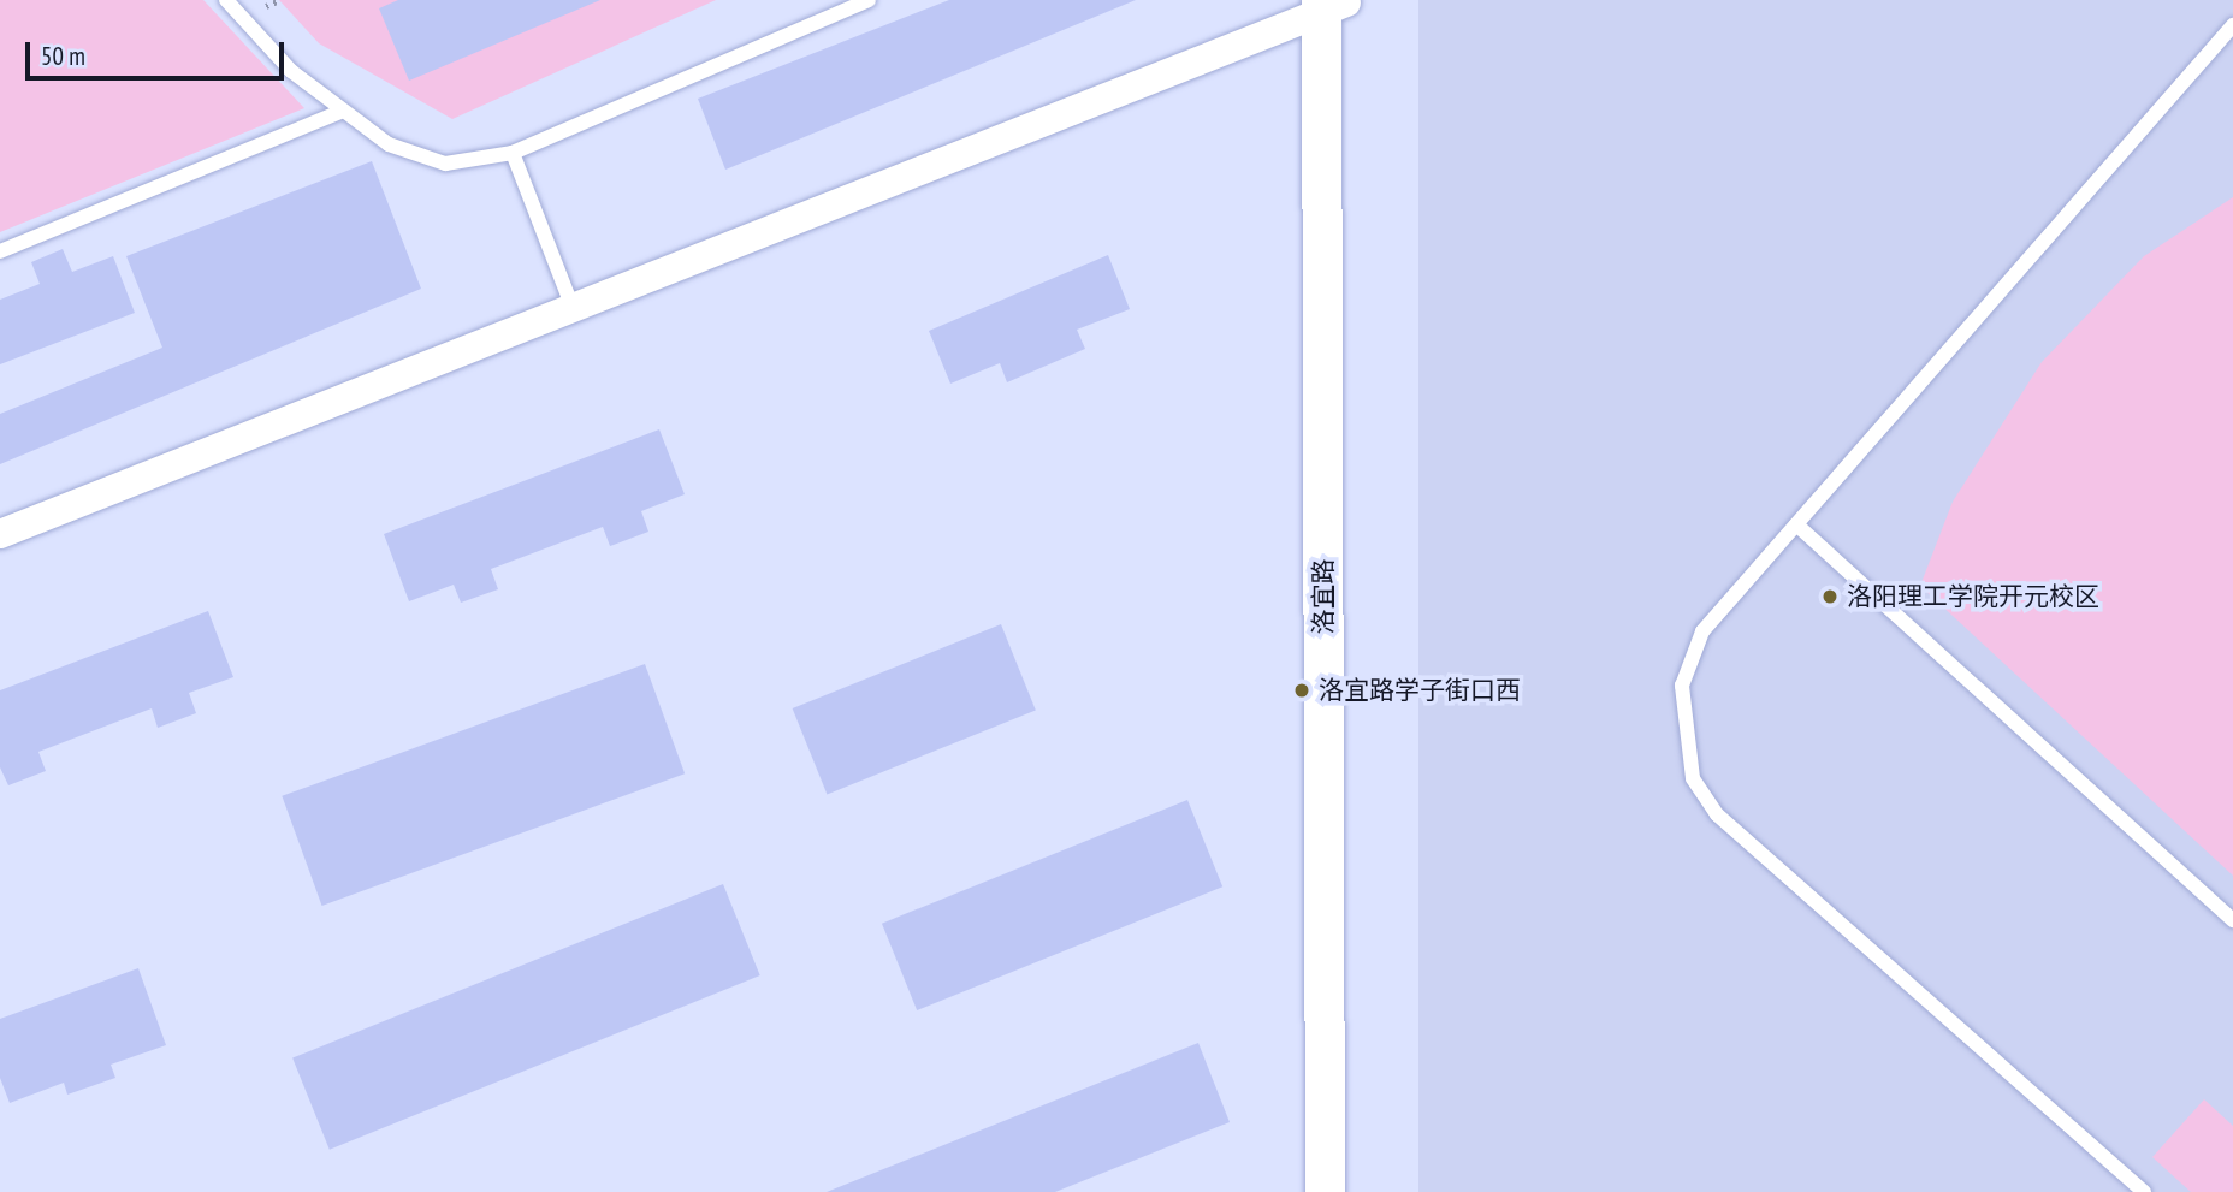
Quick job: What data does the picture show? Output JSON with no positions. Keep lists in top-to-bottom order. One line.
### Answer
{"streets":{"street":["洛宜路"]},"places":["洛阳理工学院开元校区","洛宜路学子街口西"],"scale_bar":"50 m"}
